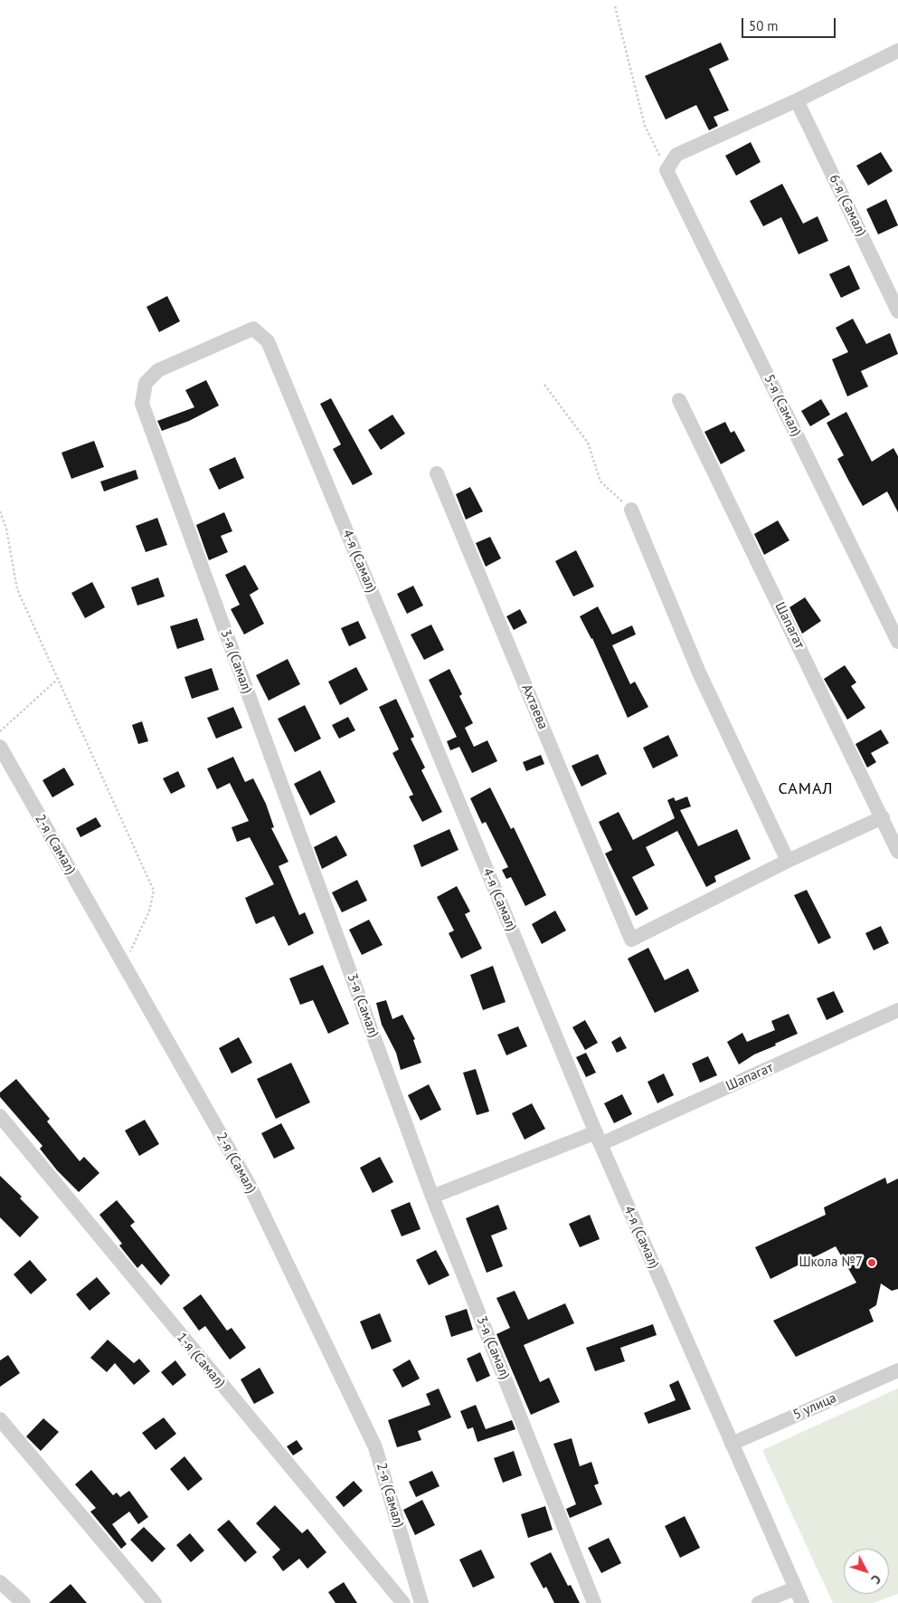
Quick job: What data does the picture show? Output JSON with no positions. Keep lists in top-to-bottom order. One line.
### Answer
{"streets":{"street":["6-я (Самал)","5-я (Самал)","4-я (Самал)","Шапагат","3-я (Самал)","Ахтаева","2-я (Самал)","1-я (Самал)","5 улица"]},"crossings":[["4-я (Самал)","Шапагат"],["4-я (Самал)","3-я (Самал)"],["4-я (Самал)","5 улица"],["Шапагат","3-я (Самал)"]],"districts":["САМАЛ"],"places":["Школа №7"],"scale_bar":"50 m","north":"bottom right"}
